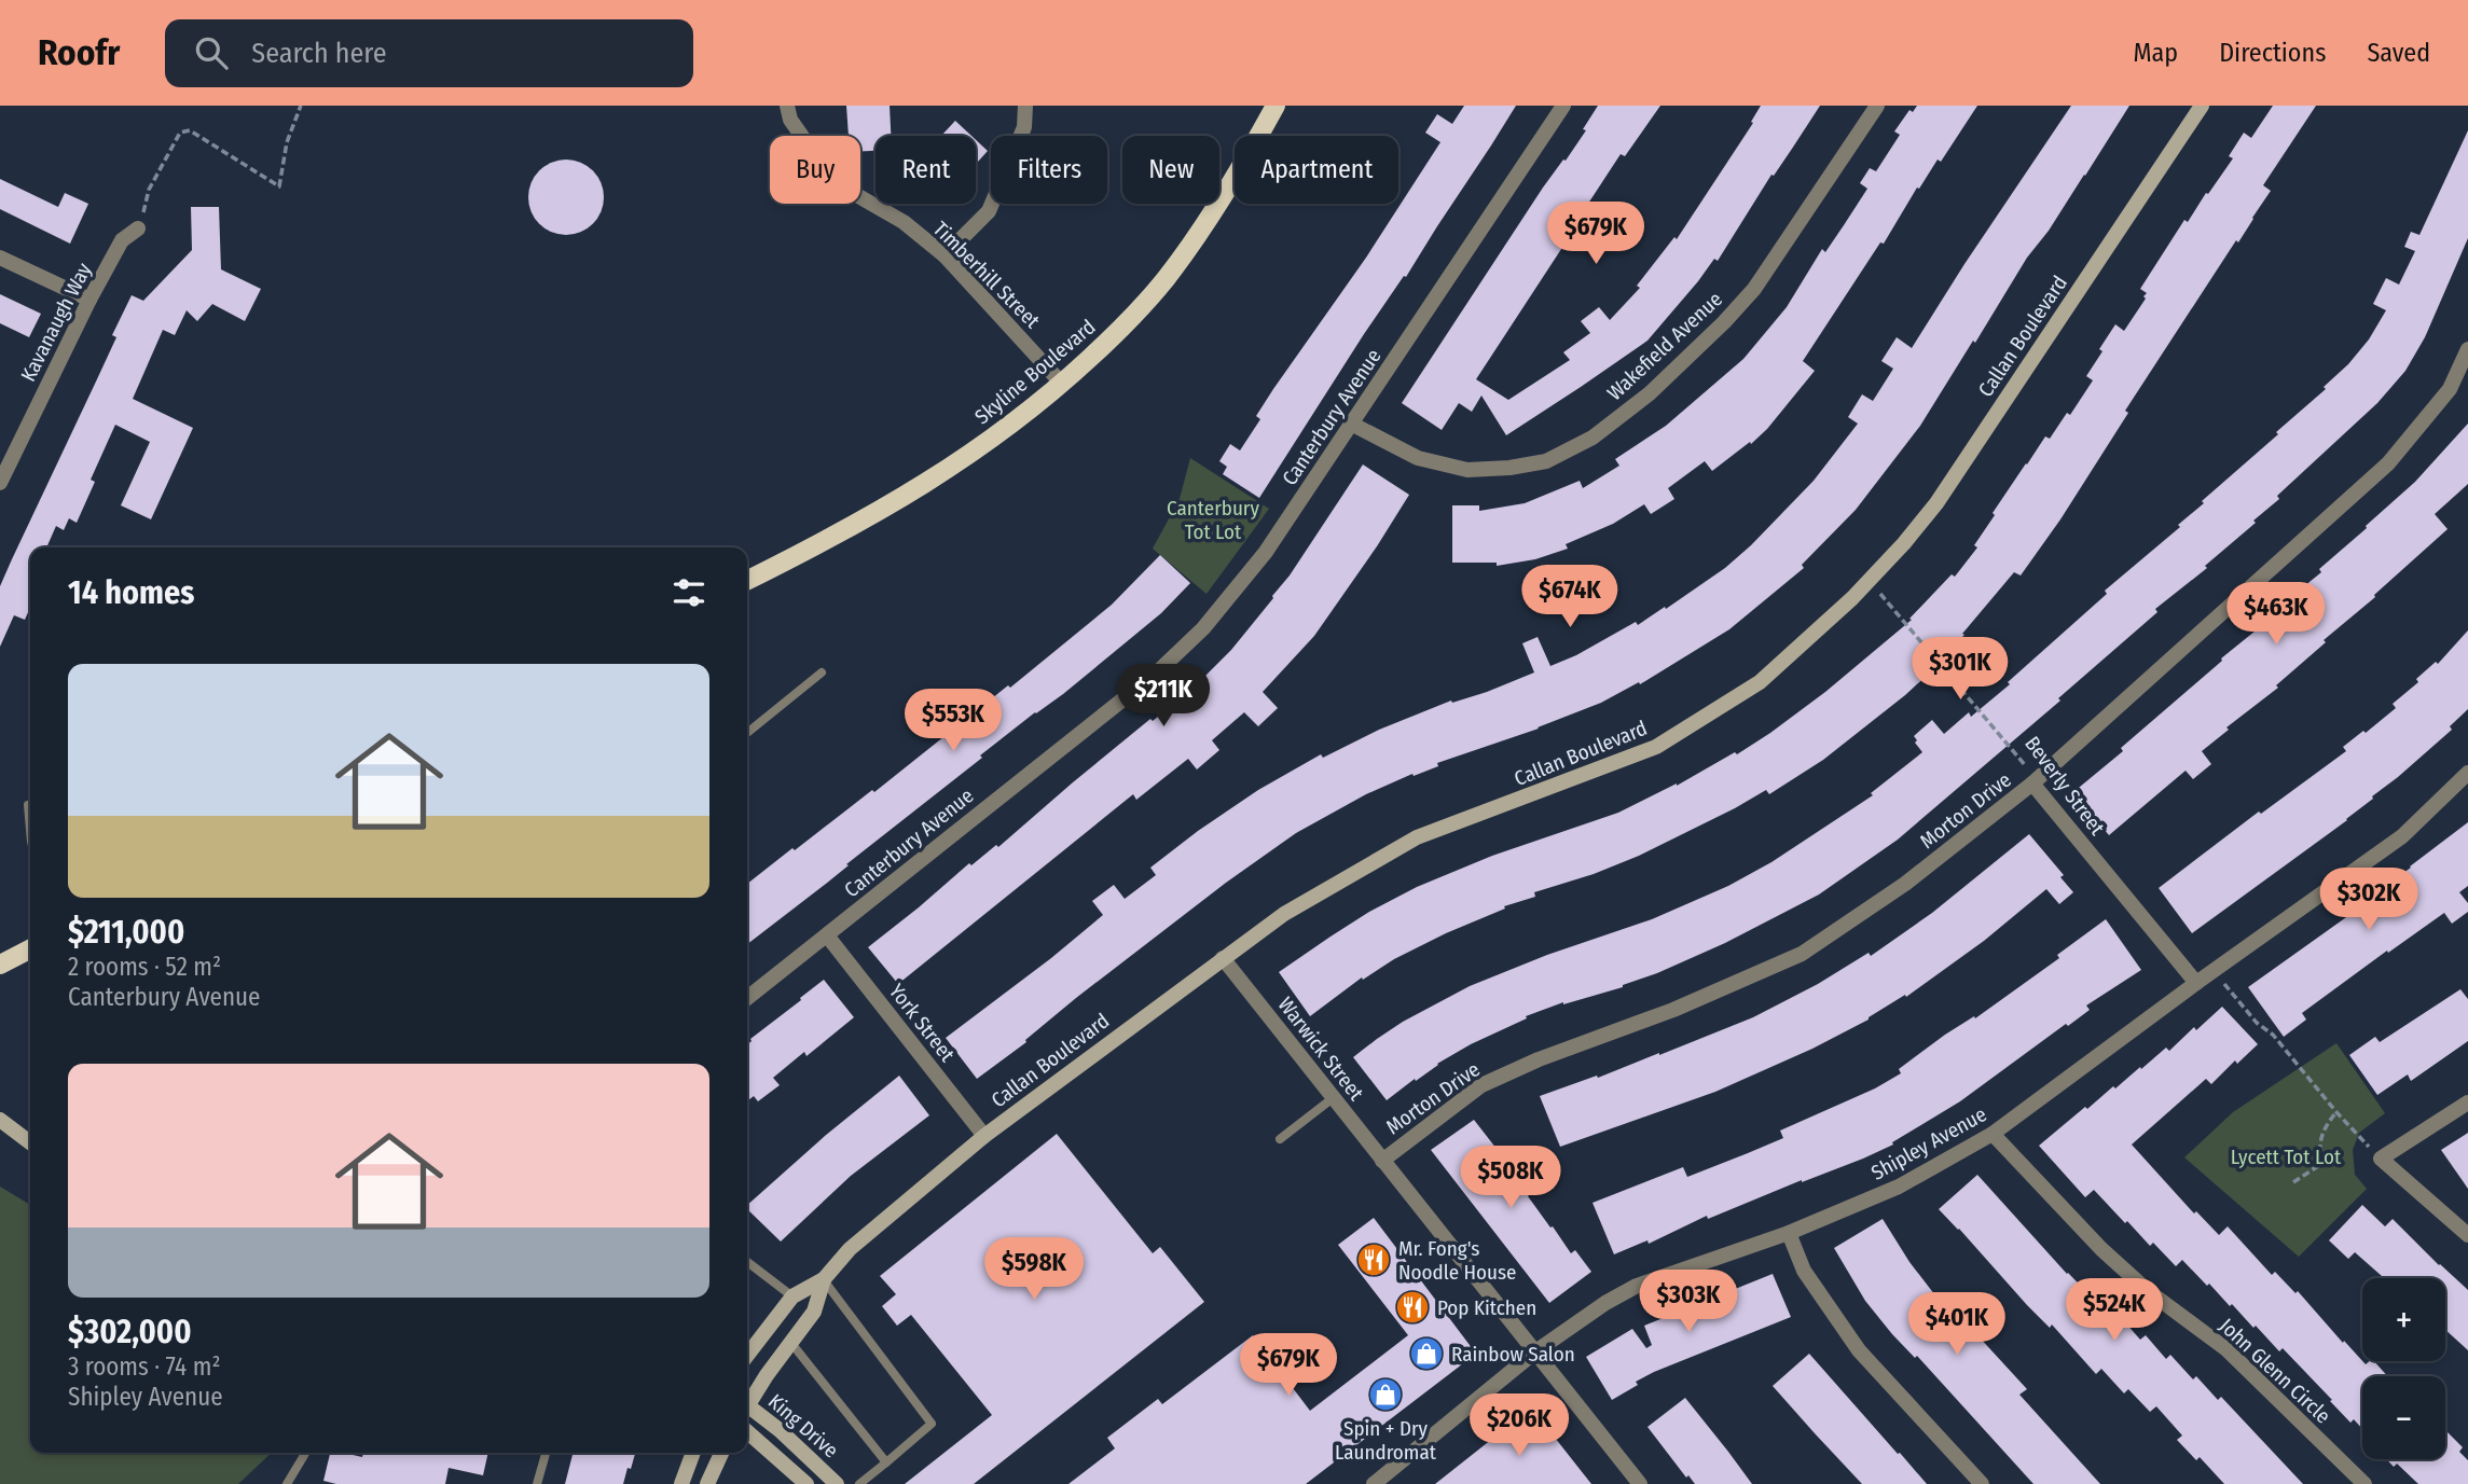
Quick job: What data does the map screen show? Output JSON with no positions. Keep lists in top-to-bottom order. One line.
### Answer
{"streets":{"main road":["Skyline Boulevard"],"street":["Timberhill Street","Kavanaugh Way","Callan Boulevard","Wakefield Avenue","Canterbury Avenue","Beverly Street","Morton Drive","York Street","Warwick Street","Shipley Avenue","John Glenn Circle","King Drive"]},"crossings":[["Timberhill Street","Skyline Boulevard"],["Callan Boulevard","Beverly Street"],["Callan Boulevard","York Street"],["Callan Boulevard","Warwick Street"],["Wakefield Avenue","Canterbury Avenue"],["Canterbury Avenue","York Street"],["Beverly Street","Morton Drive"],["Beverly Street","Shipley Avenue"],["Morton Drive","Warwick Street"],["Warwick Street","Shipley Avenue"],["Shipley Avenue","John Glenn Circle"]],"parks":["Canterbury Tot Lot","Lycett Tot Lot"],"places":{"restaurant":["Mr. Fong's Noodle House","Pop Kitchen"],"shop":["Rainbow Salon","Spin + Dry Laundromat"]},"page":{"header":"Roofr","search":"Search here","nav":["Map","Directions","Saved"],"chip":["Buy","Rent","Filters","New","Apartment"],"price":["$679K","$674K","$463K","$301K","$211K","$553K","$302K","$508K","$598K","$303K","$524K","$401K","$679K","$206K"],"heading":"14 homes","list":[{"name":"$211,000","note":"2 rooms · 52 m² · Canterbury Avenue"},{"name":"$302,000","note":"3 rooms · 74 m² · Shipley Avenue"}],"map_buttons":["+","−"]}}
